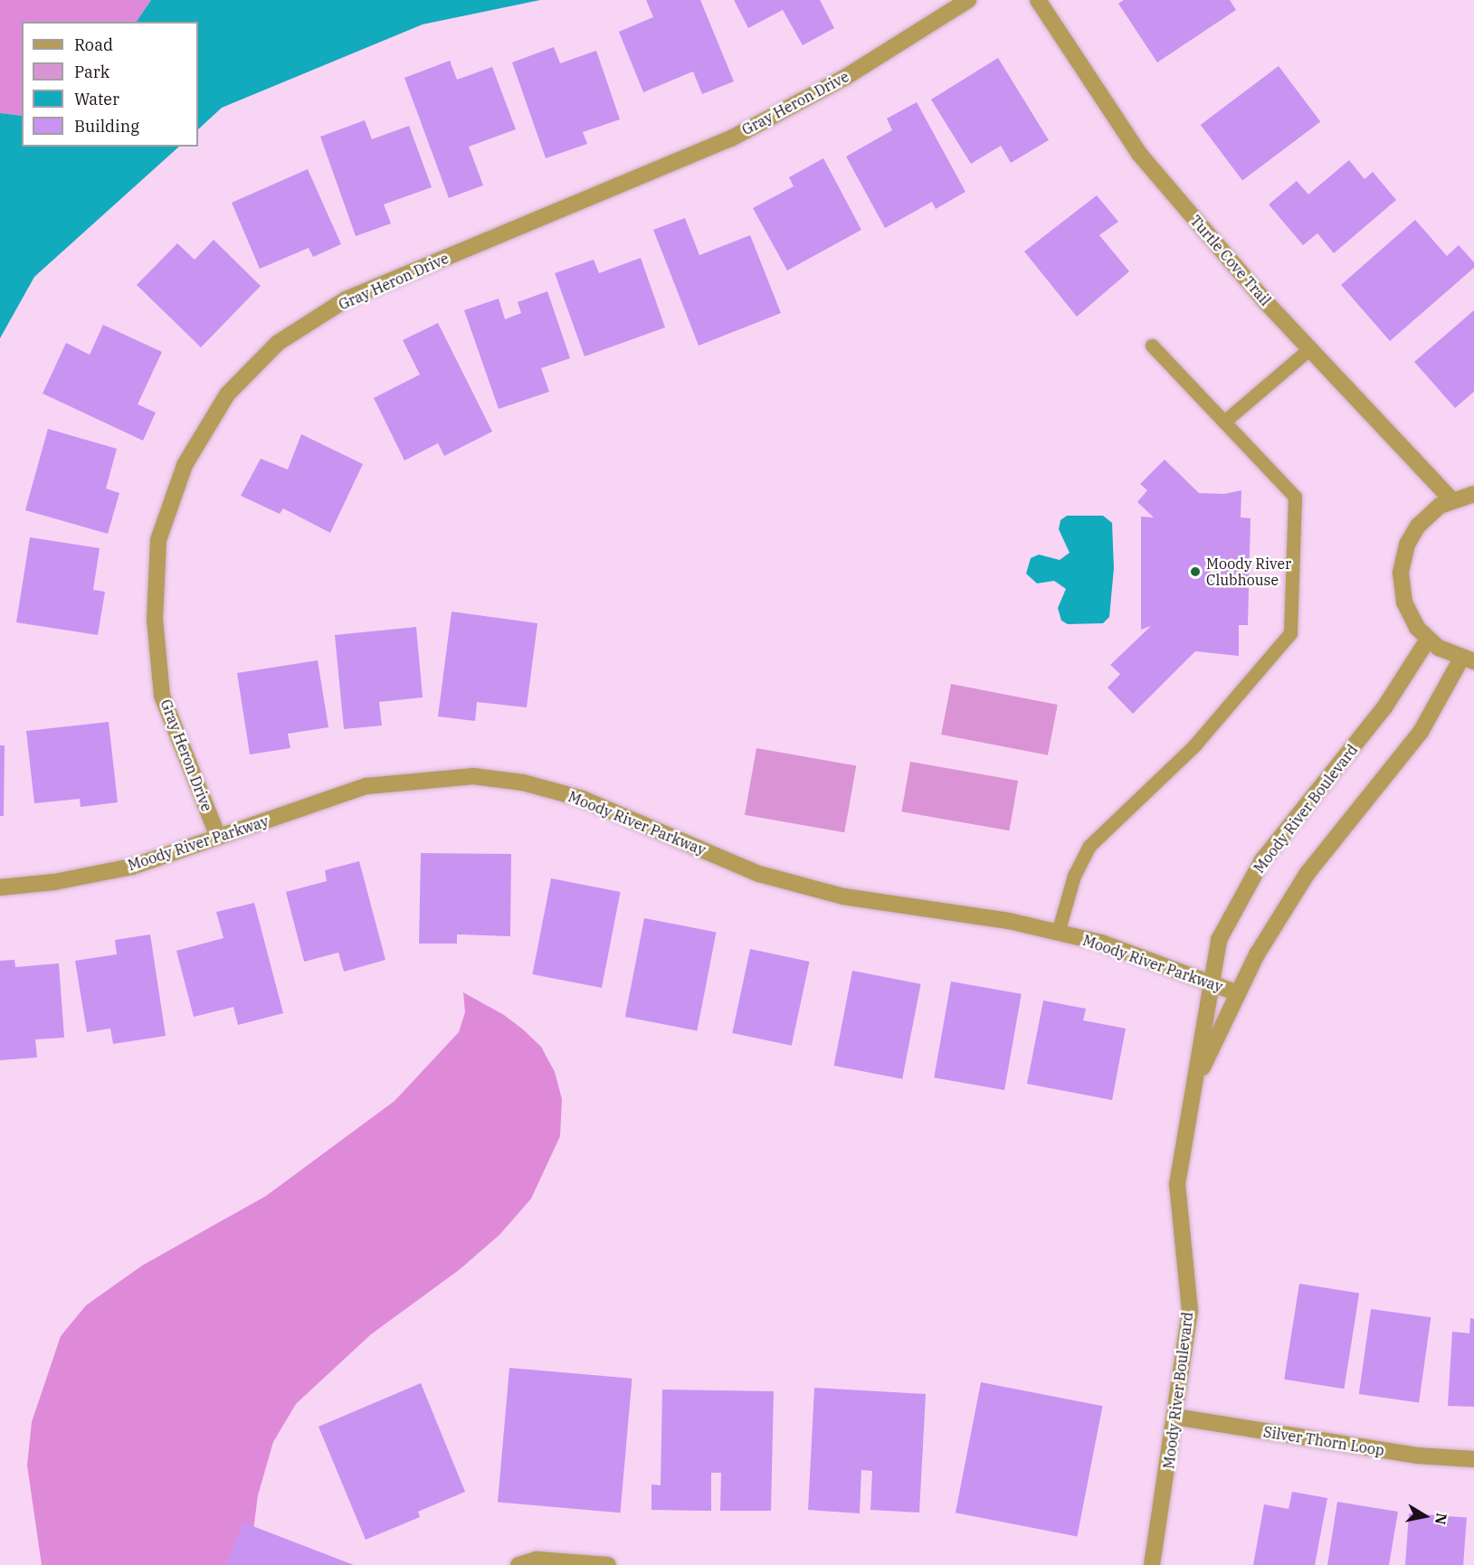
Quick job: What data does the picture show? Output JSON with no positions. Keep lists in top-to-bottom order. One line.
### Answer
{"streets":{"street":["Gray Heron Drive","Turtle Cove Trail","Moody River Boulevard","Moody River Parkway","Silver Thorn Loop"]},"crossings":[["Gray Heron Drive","Moody River Parkway"],["Turtle Cove Trail","Moody River Boulevard"],["Moody River Boulevard","Moody River Parkway"],["Moody River Boulevard","Silver Thorn Loop"]],"places":["Moody River Clubhouse"],"legend":["Road","Park","Water","Building"],"north":"right"}
